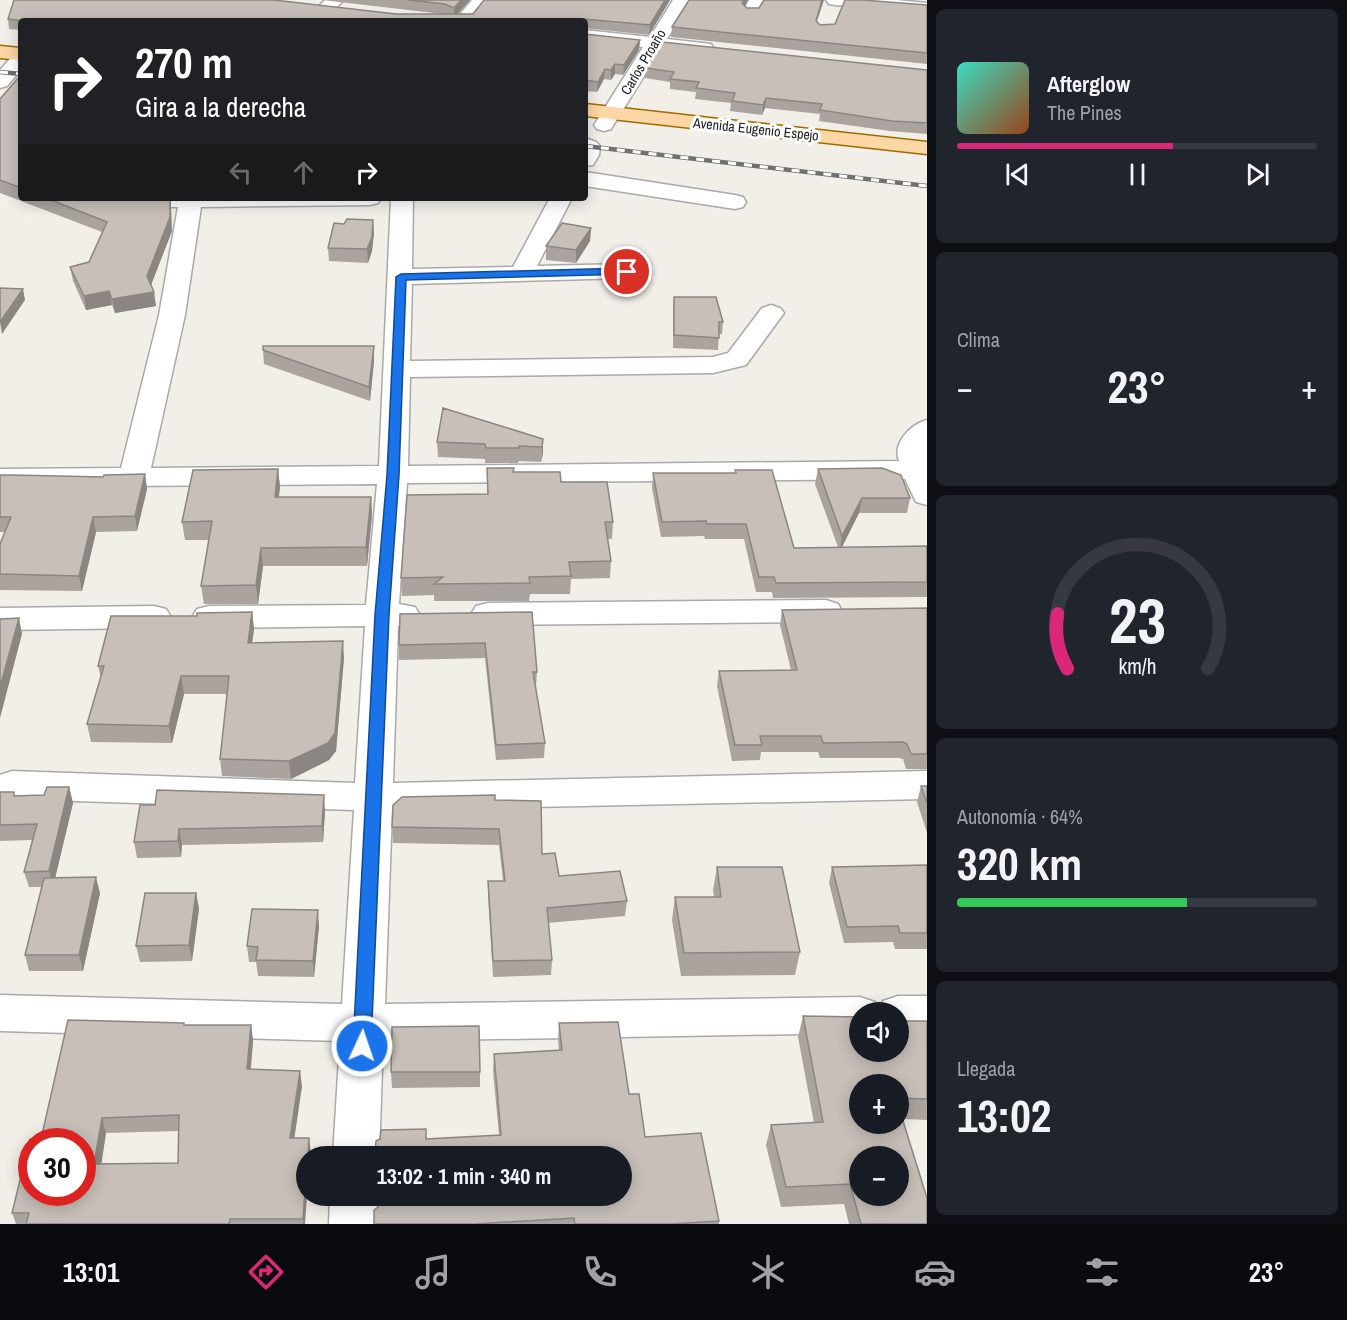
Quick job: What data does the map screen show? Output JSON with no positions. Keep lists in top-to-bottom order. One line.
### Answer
{"streets":{"main road":["Avenida Eugenio Espejo"],"street":["Carlos Proaño"]},"crossings":[["Carlos Proaño","Avenida Eugenio Espejo"]],"page":{"turn":["270 m","Gira a la derecha"],"song":["Afterglow","The Pines"],"tile":["Clima",["Autonomía · 64%","320 km"],["Llegada","13:02"]],"heat":["−","23°","+"],"map_buttons":["+","−"],"limit":"30","trip":"13:02 · 1 min · 340 m","tabs":["13:01","23°"],"gauge":["23","km/h"]}}
